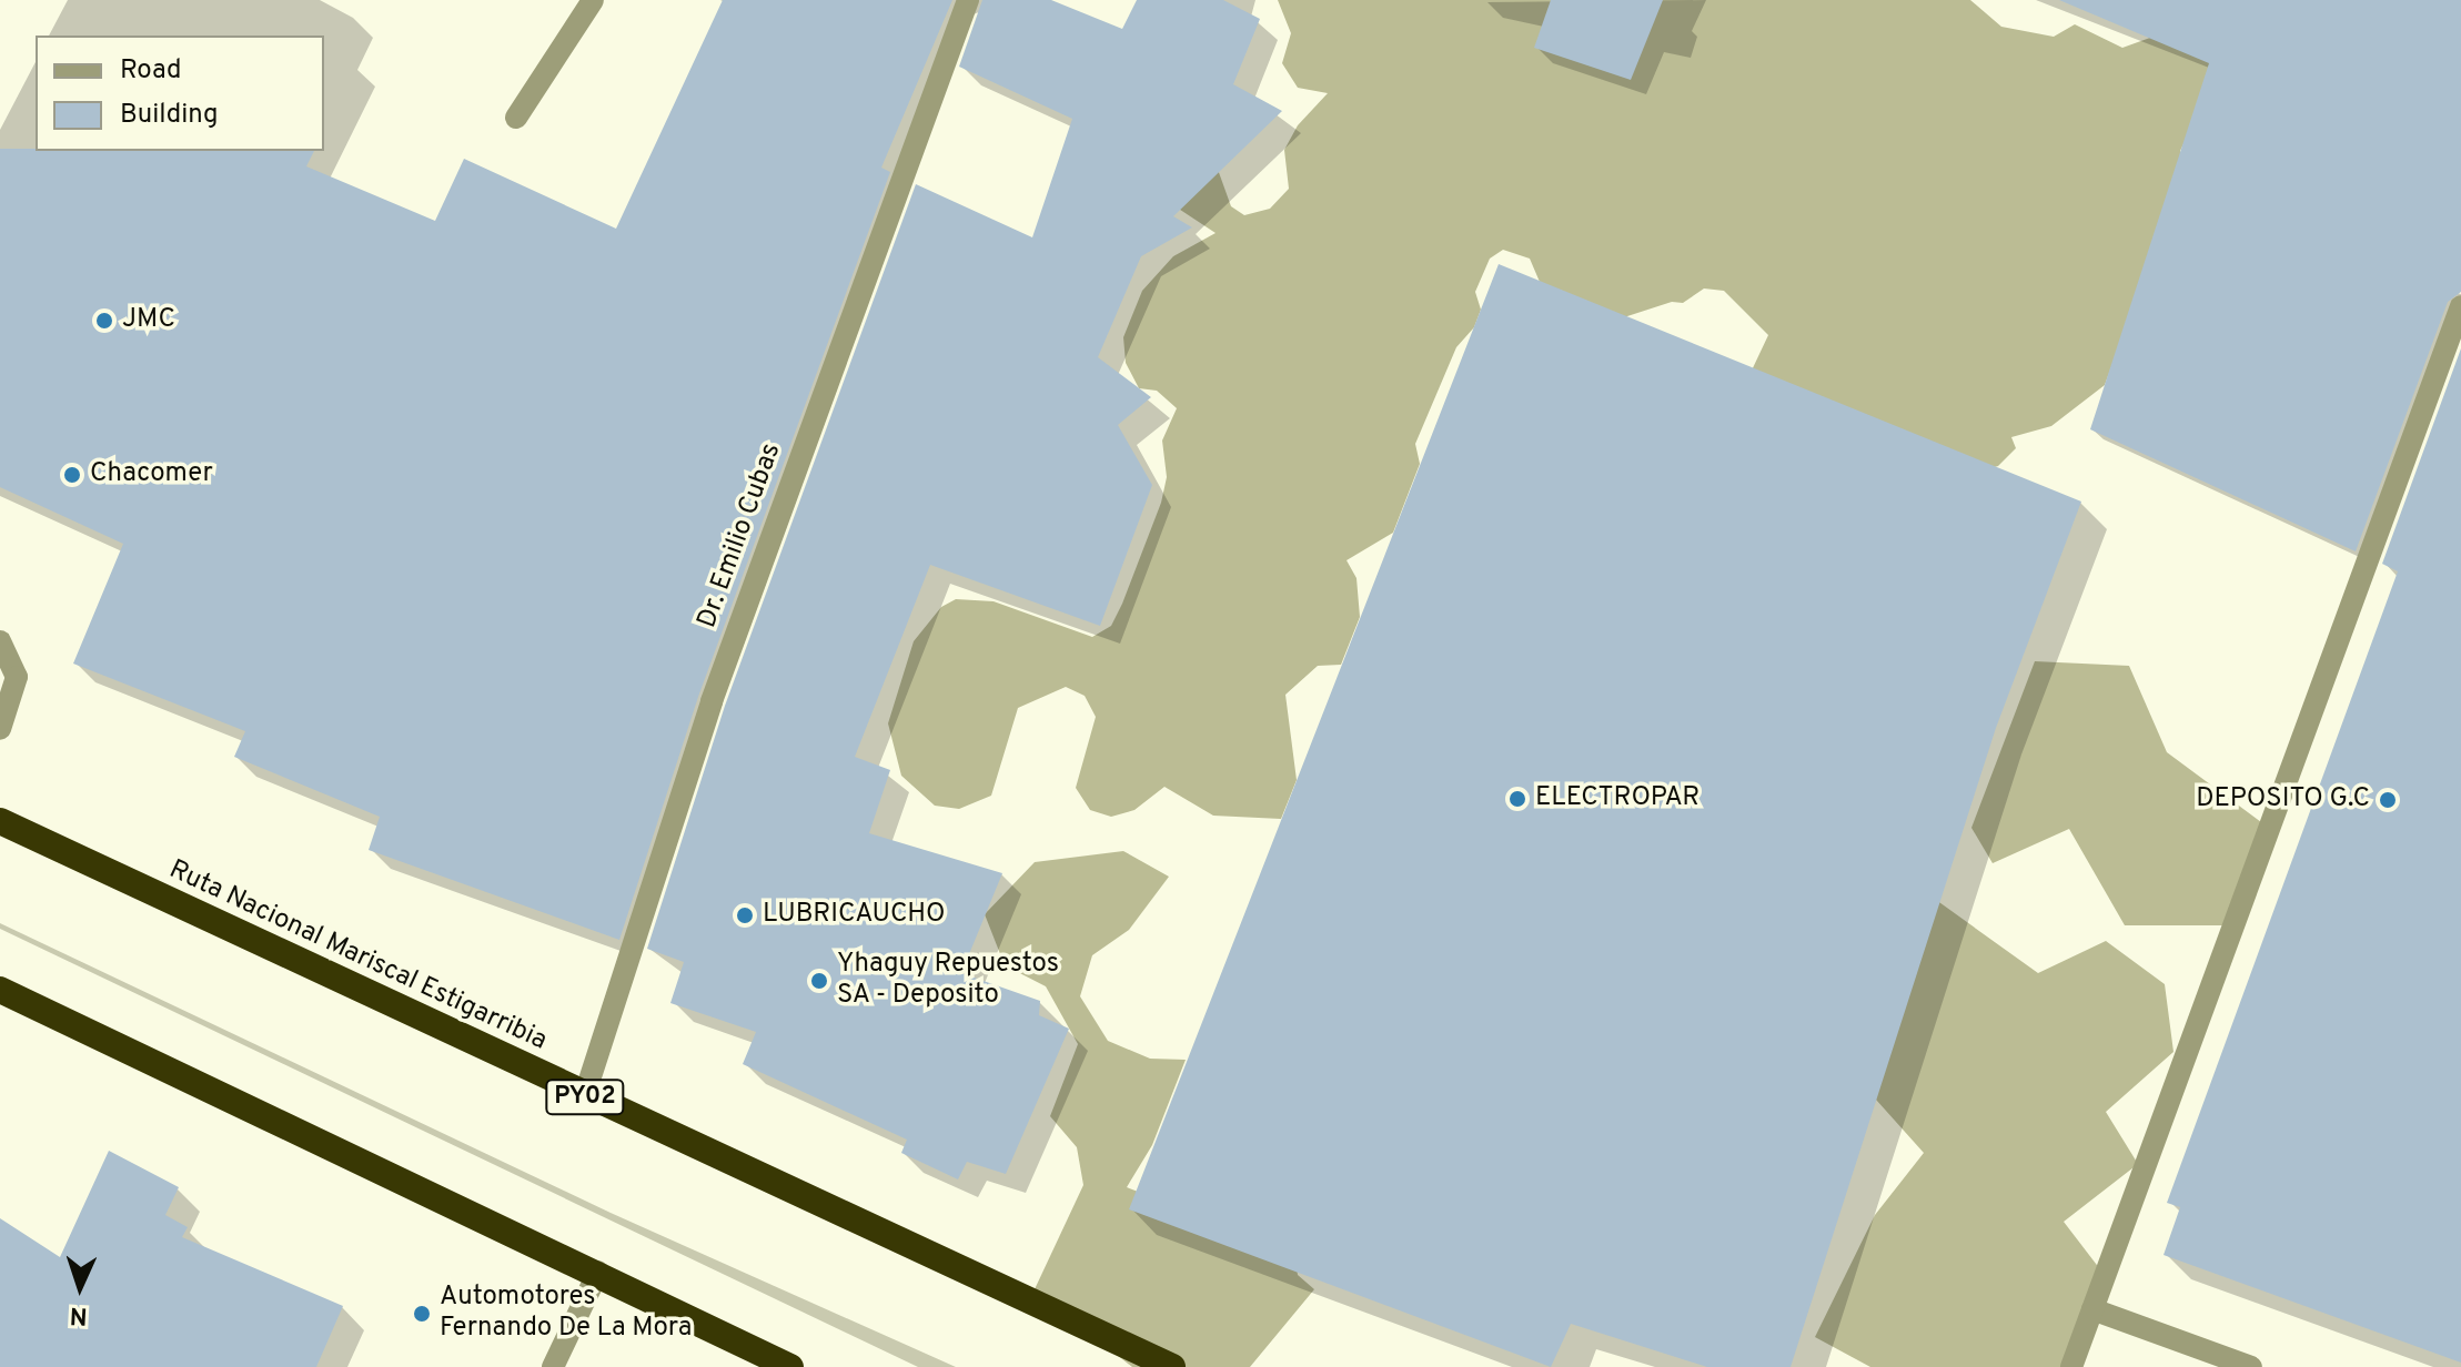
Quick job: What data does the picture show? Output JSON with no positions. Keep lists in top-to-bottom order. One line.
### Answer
{"streets":{"highway":["Ruta Nacional Mariscal Estigarribia","PY02"],"street":["Dr. Emilio Cubas"]},"crossings":[["Dr. Emilio Cubas","Ruta Nacional Mariscal Estigarribia"]],"places":["JMC","Chacomer","ELECTROPAR","DEPOSITO G.C","LUBRICAUCHO","Yhaguy Repuestos SA - Deposito","Automotores Fernando De La Mora"],"legend":["Road","Building"],"north":"bottom"}
